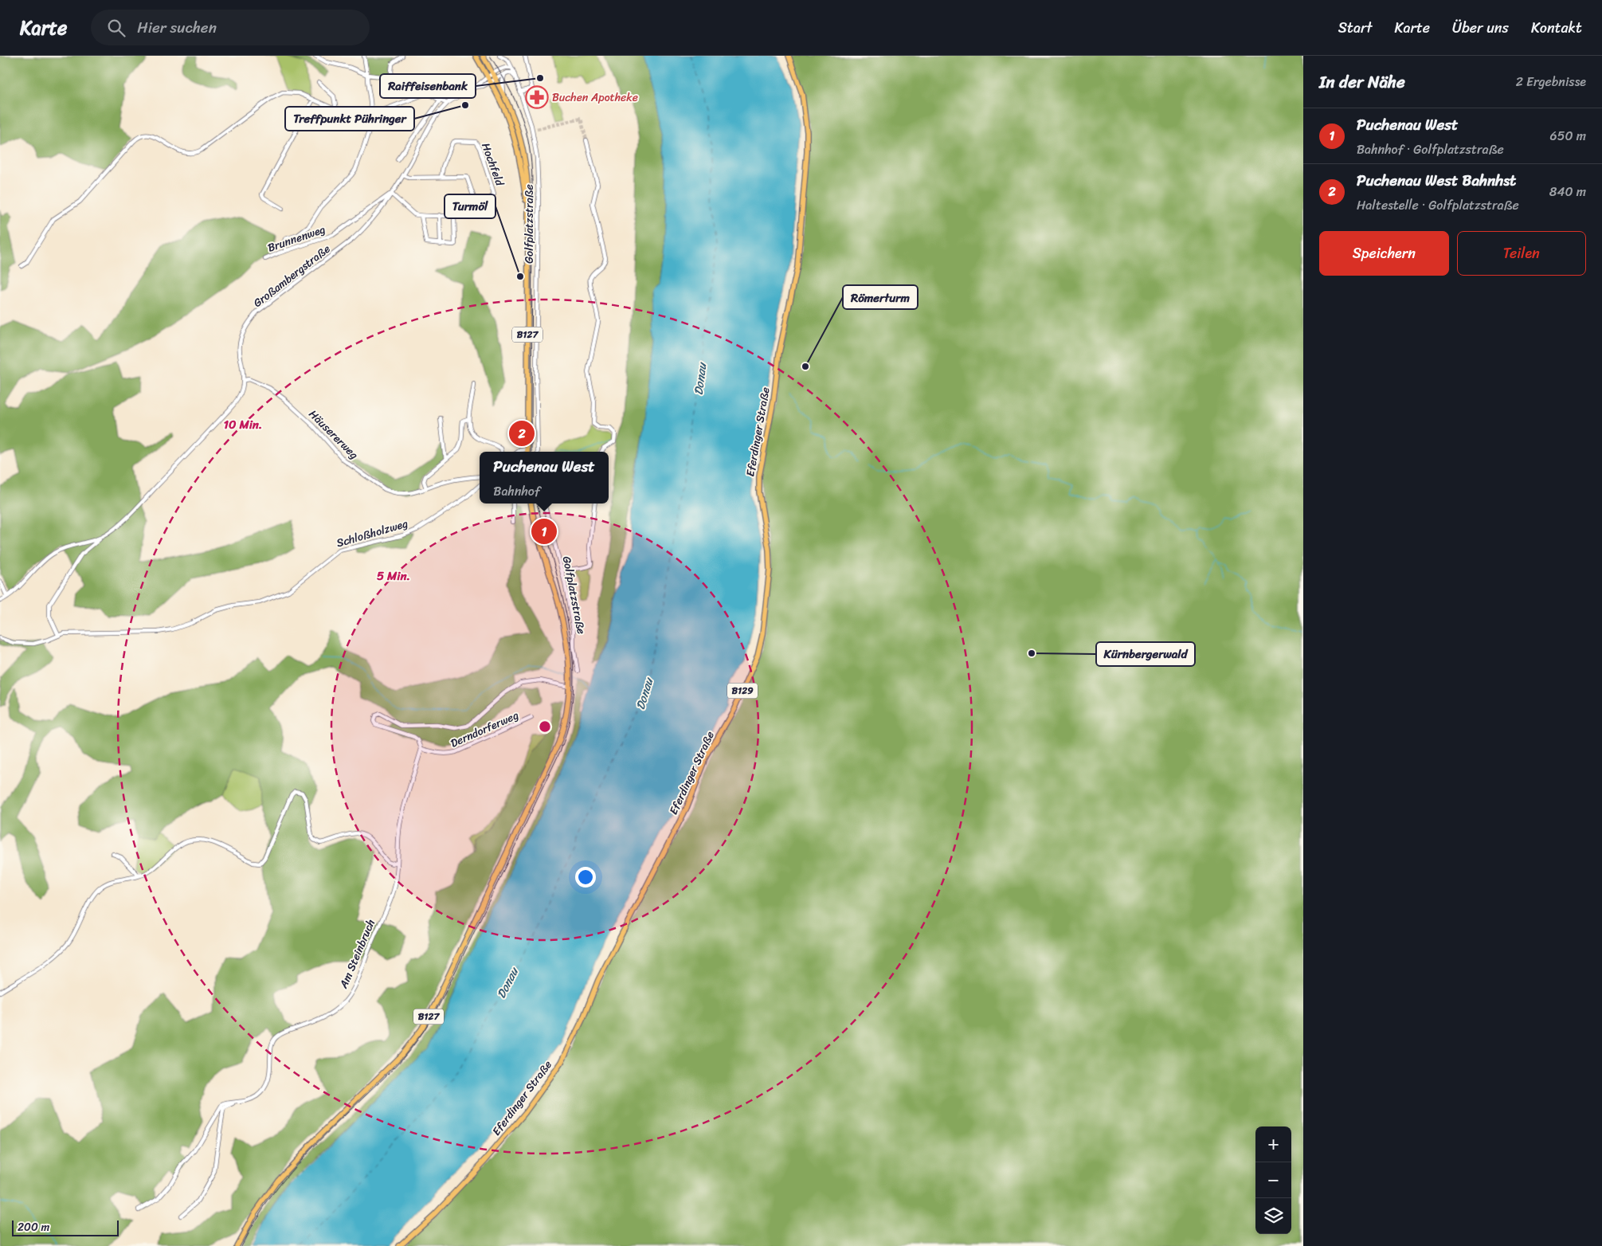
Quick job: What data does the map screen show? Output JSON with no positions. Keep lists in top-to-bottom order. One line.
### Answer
{"streets":{"main road":["B127","Eferdinger Straße","B129"],"street":["Hochfeld","Golfplatzstraße","Brunnenweg","Großambergstraße","Häusererweg","Schloßholzweg","Derndorferweg","Am Steinbruch"]},"crossings":[["Brunnenweg","Großambergstraße"],["Großambergstraße","B127"],["Großambergstraße","Häusererweg"],["Derndorferweg","Am Steinbruch"]],"water":["Donau"],"places":{"other":["Raiffeisenbank","Treffpunkt Pühringer","Turmöl","Römerturm","Kürnbergerwald"],"pharmacy":["Buchen Apotheke"]},"scale_bar":"200 m","page":{"header":"Karte","search":"Hier suchen","nav":["Start","Karte","Über uns","Kontakt"],"heading":["In der Nähe","2 Ergebnisse"],"list":[{"mark":"1","name":"Puchenau West","note":"Bahnhof · Golfplatzstraße","value":"650 m"},{"mark":"2","name":"Puchenau West Bahnhst","note":"Haltestelle · Golfplatzstraße","value":"840 m"}],"buttons":["Speichern","Teilen"],"pins":["2","1"],"popup":["Puchenau West","Bahnhof"],"map_buttons":["+","−"],"scale":"200 m"},"rings":["10 Min.","5 Min."]}
